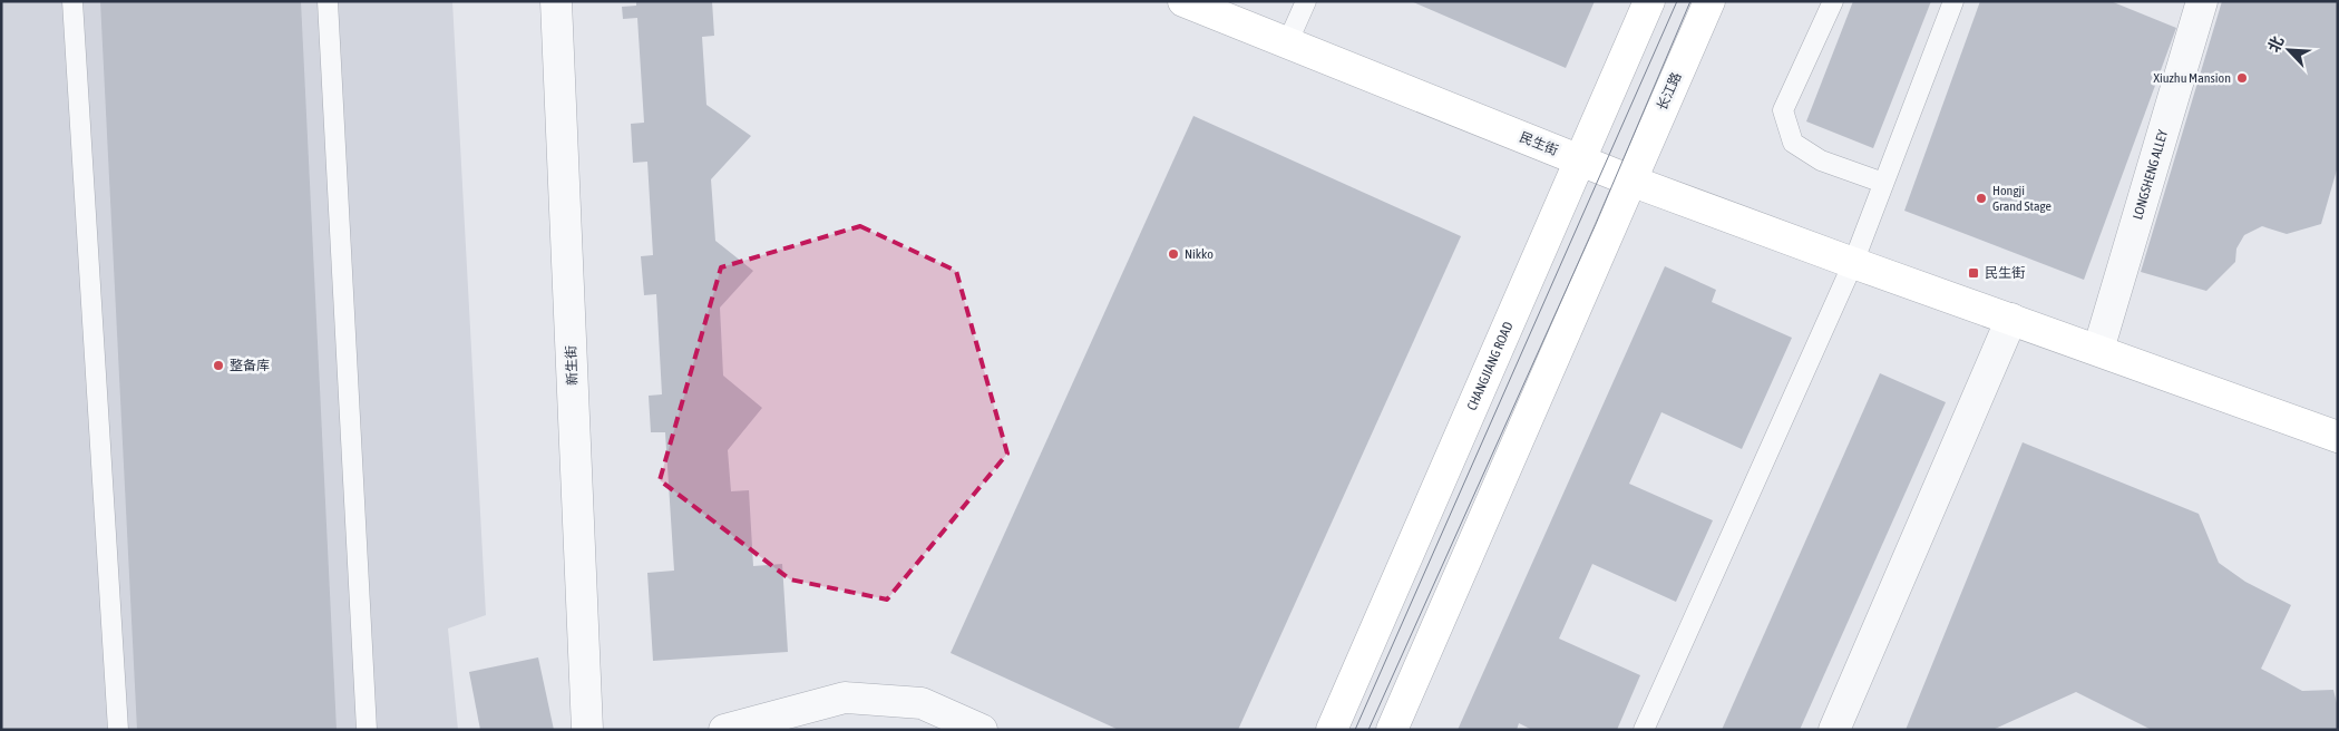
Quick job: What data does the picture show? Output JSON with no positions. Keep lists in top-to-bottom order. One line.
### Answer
{"streets":{"main road":["长江路","民生街","CHANGJIANG ROAD"],"street":["LONGSHENG ALLEY","新生街"]},"crossings":[["长江路","民生街"],["民生街","LONGSHENG ALLEY"],["民生街","CHANGJIANG ROAD"]],"places":{"other":["Xiuzhu Mansion","Hongji Grand Stage","Nikko","整备库"],"transit":["民生街"]},"north":"top left"}
